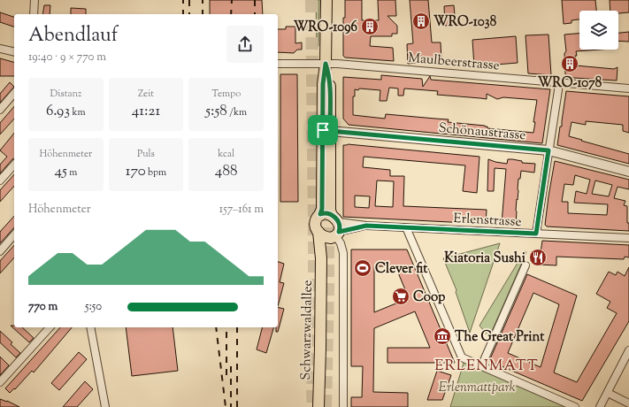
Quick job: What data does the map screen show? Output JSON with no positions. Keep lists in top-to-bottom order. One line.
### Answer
{"streets":{"main road":["Schwarzwaldallee"],"street":["Maulbeerstrasse","Schönaustrasse","Erlenstrasse"]},"crossings":[["Maulbeerstrasse","Schwarzwaldallee"],["Schönaustrasse","Schwarzwaldallee"],["Erlenstrasse","Schwarzwaldallee"]],"districts":["ERLENMATT"],"parks":["Erlenmattpark"],"places":{"building":["WRO-1038","WRO-1096","WRO-1078"],"restaurant":["Kiatoria Sushi"],"sports":["Clever fit"],"supermarket":["Coop"],"museum":["The Great Print"]},"page":{"heading":["Abendlauf","19:40 · 9 × 770 m"],"stats":[["Distanz","6.93 km"],["Zeit","41:21"],["Tempo","5:58 /km"],["Höhenmeter","45 m"],["Puls","170 bpm"],["kcal","488"]],"chart":["Höhenmeter","157–161 m"],"list":[{"name":"770 m","note":"5:50"}]}}
